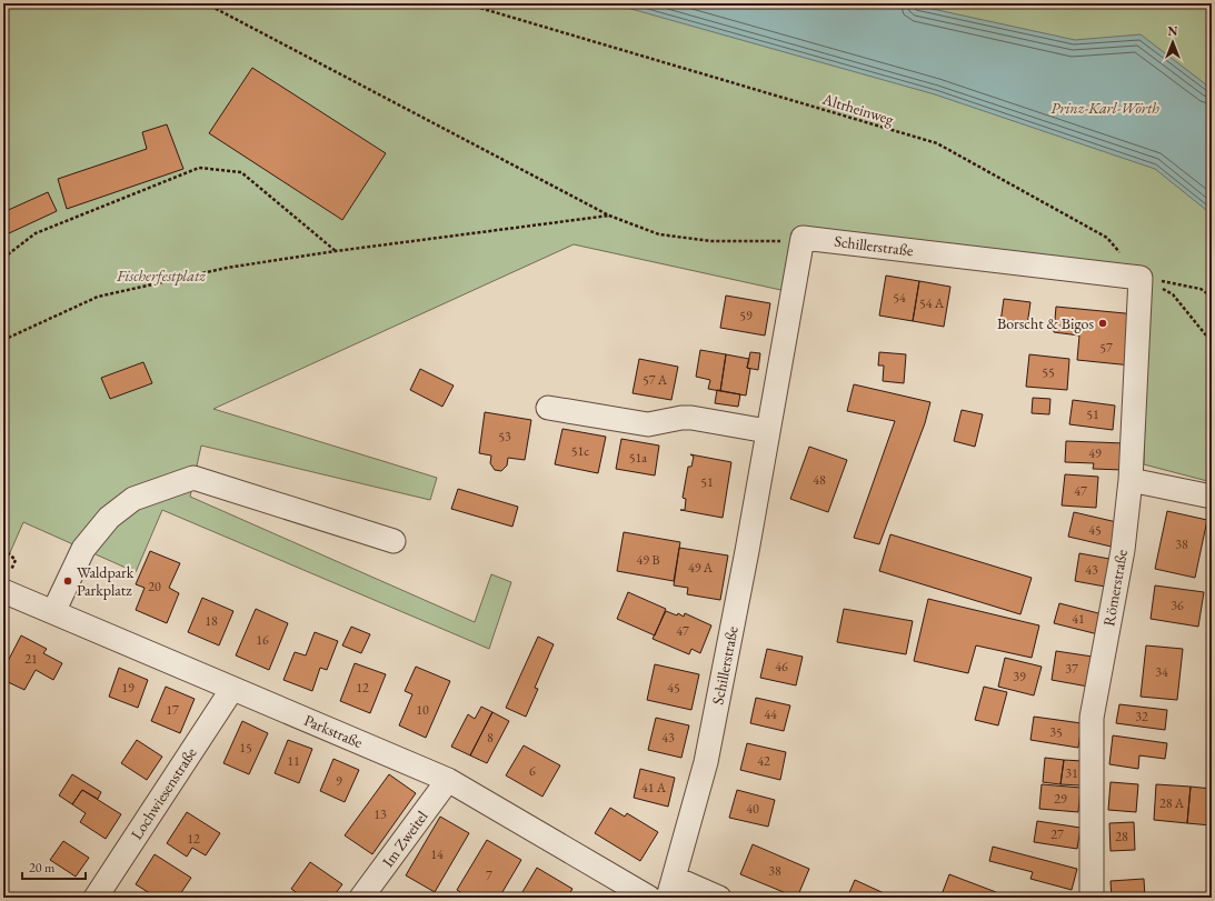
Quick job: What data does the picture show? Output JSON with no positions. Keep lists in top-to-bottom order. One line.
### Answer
{"streets":{"street":["Schillerstraße","Römerstraße","Parkstraße","Lochwiesenstraße","Im Zweitel"],"path":["Altrheinweg"]},"crossings":[["Altrheinweg","Schillerstraße"],["Altrheinweg","Römerstraße"],["Schillerstraße","Römerstraße"],["Parkstraße","Lochwiesenstraße"],["Parkstraße","Im Zweitel"]],"parks":["Prinz-Karl-Wörth","Fischerfestplatz"],"places":["Borscht & Bigos","Waldpark Parkplatz"],"house_numbers":["54","54 A","59","57","55","57 A","51","53","51c","49","51a","48","51","47","45","38","49 B","49 A","43","20","36","41","18","47","16","21","46","37","34","39","19","12","45","17","10","44","32","35","8","43","15","11","42","6","31","9","41 A","29","28 A","40","13","27","28","12","14","38","7"],"scale_bar":"20 m","north":"top"}
